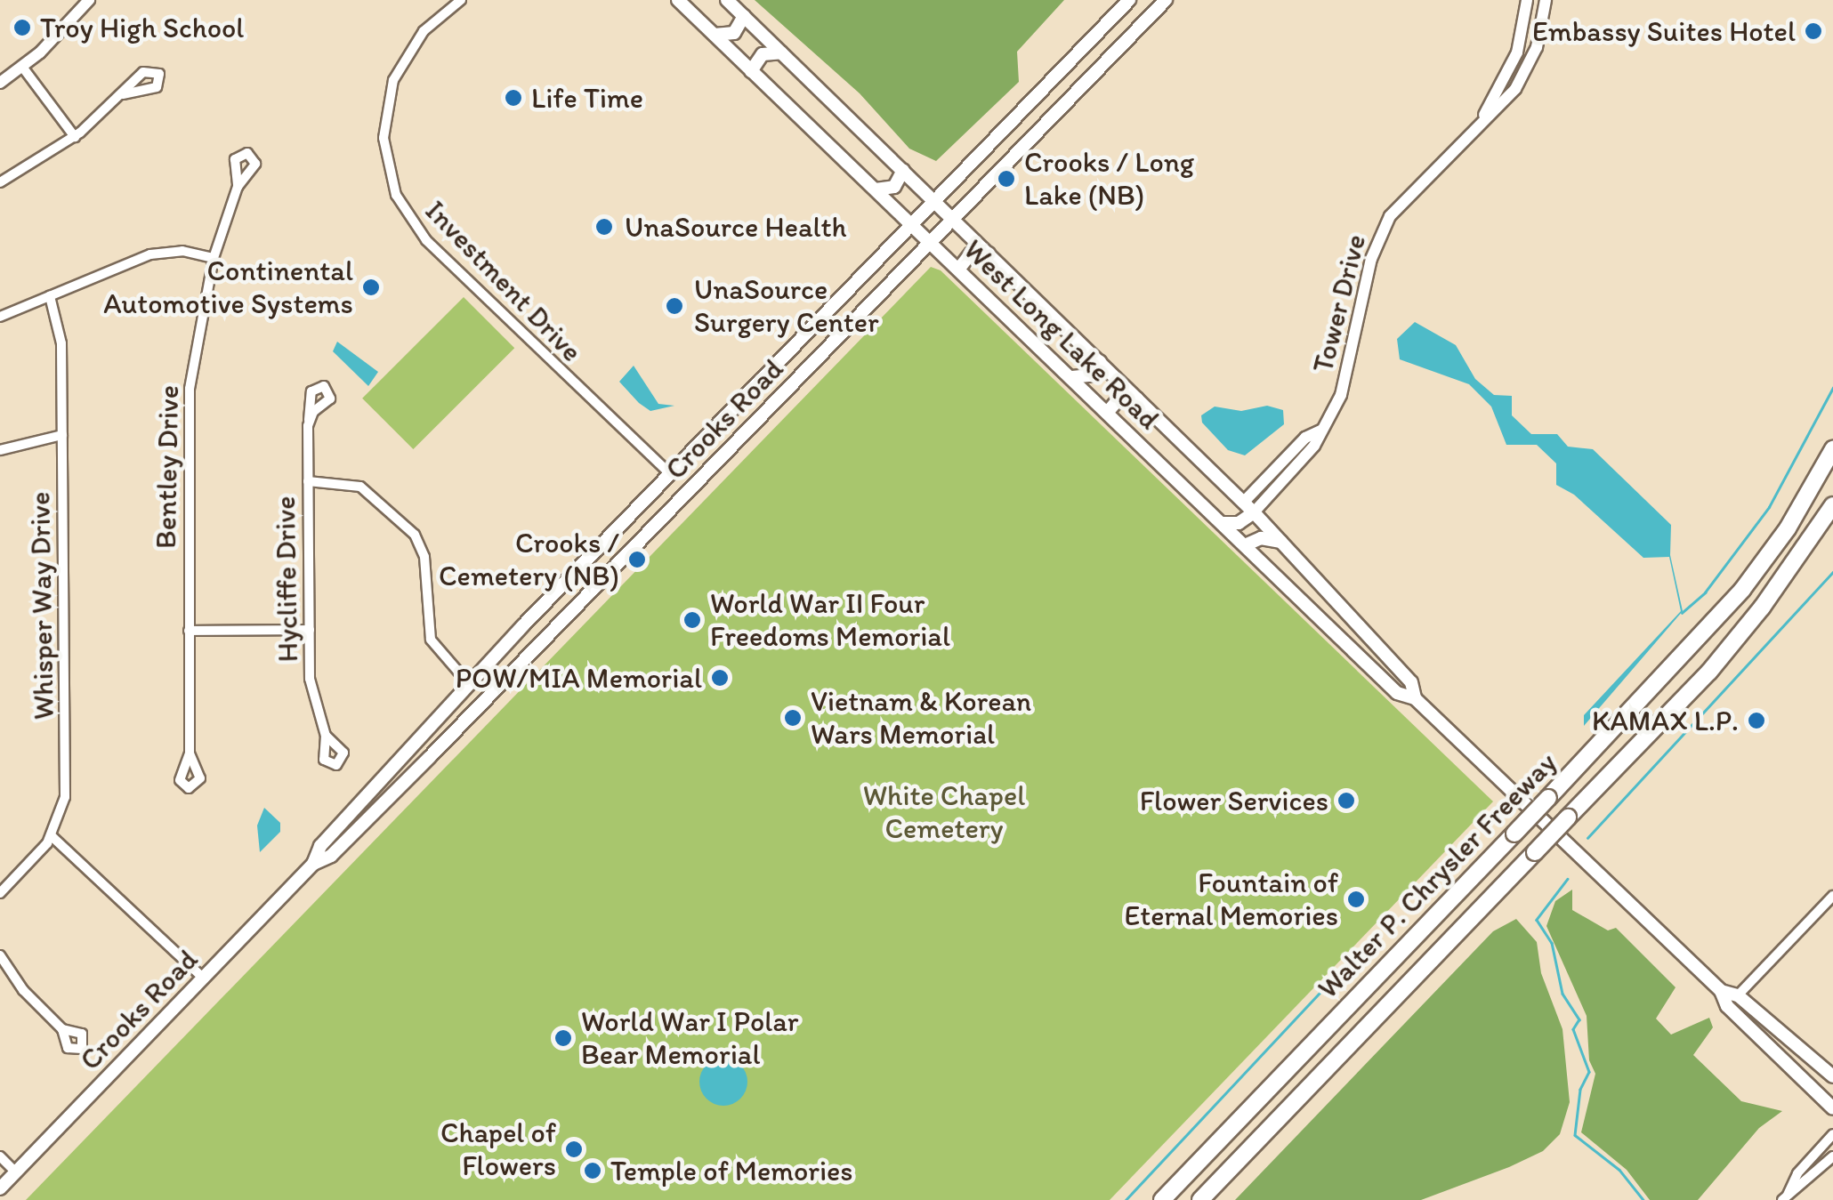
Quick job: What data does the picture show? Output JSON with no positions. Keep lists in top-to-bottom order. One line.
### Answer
{"streets":{"highway":["Walter P. Chrysler Freeway"],"main road":["West Long Lake Road","Crooks Road"],"street":["Investment Drive","Tower Drive","Bentley Drive","Hycliffe Drive","Whisper Way Drive"]},"crossings":[["Investment Drive","Crooks Road"],["Tower Drive","West Long Lake Road"],["West Long Lake Road","Crooks Road"]],"parks":["White Chapel Cemetery"],"places":["Troy High School","Embassy Suites Hotel","Life Time","Crooks / Long Lake (NB)","UnaSource Health","Continental Automotive Systems","UnaSource Surgery Center","Crooks / Cemetery (NB)","World War II Four Freedoms Memorial","POW/MIA Memorial","Vietnam & Korean Wars Memorial","KAMAX L.P.","Flower Services","Fountain of Eternal Memories","World War I Polar Bear Memorial","Chapel of Flowers","Temple of Memories"]}
